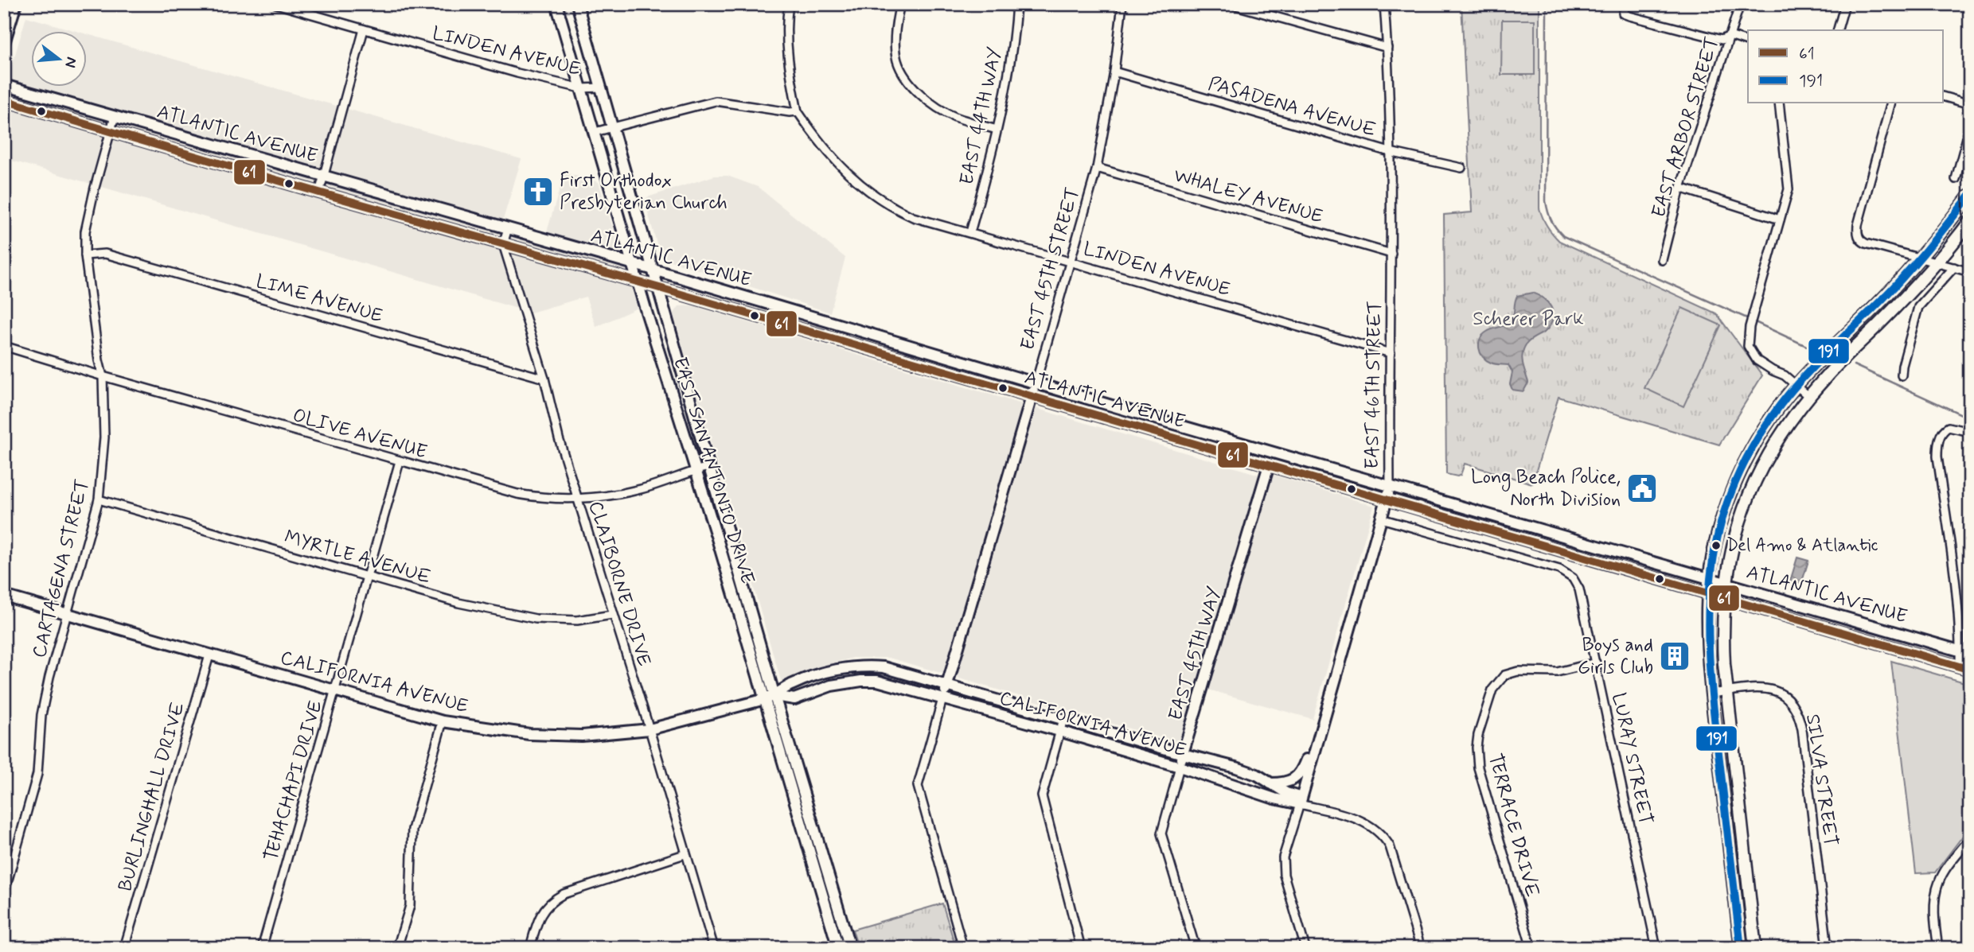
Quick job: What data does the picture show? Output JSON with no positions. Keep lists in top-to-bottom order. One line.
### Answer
{"streets":{"main road":["ATLANTIC AVENUE","EAST 45TH STREET","EAST 46TH STREET","EAST SAN ANTONIO DRIVE","EAST 45TH WAY","CALIFORNIA AVENUE"],"street":["LINDEN AVENUE","PASADENA AVENUE","EAST 44TH WAY","EAST ARBOR STREET","WHALEY AVENUE","LIME AVENUE","OLIVE AVENUE","MYRTLE AVENUE","CARTAGENA STREET","CLAIBORNE DRIVE","LURAY STREET","SILVA STREET","TEHACHAPI DRIVE","BURLINGHALL DRIVE","TERRACE DRIVE"]},"crossings":[["LINDEN AVENUE","EAST 44TH WAY"],["LINDEN AVENUE","EAST 45TH STREET"],["LINDEN AVENUE","EAST 46TH STREET"],["LINDEN AVENUE","EAST SAN ANTONIO DRIVE"],["PASADENA AVENUE","EAST 45TH STREET"],["PASADENA AVENUE","EAST 46TH STREET"],["ATLANTIC AVENUE","EAST 45TH STREET"],["ATLANTIC AVENUE","EAST 46TH STREET"],["ATLANTIC AVENUE","EAST SAN ANTONIO DRIVE"],["ATLANTIC AVENUE","CARTAGENA STREET"],["ATLANTIC AVENUE","CLAIBORNE DRIVE"],["ATLANTIC AVENUE","EAST 45TH WAY"],["WHALEY AVENUE","EAST 45TH STREET"],["WHALEY AVENUE","EAST 46TH STREET"],["EAST 45TH STREET","CALIFORNIA AVENUE"],["LIME AVENUE","CARTAGENA STREET"],["LIME AVENUE","CLAIBORNE DRIVE"],["EAST 46TH STREET","CALIFORNIA AVENUE"],["EAST 46TH STREET","LURAY STREET"],["OLIVE AVENUE","EAST SAN ANTONIO DRIVE"],["OLIVE AVENUE","CARTAGENA STREET"],["OLIVE AVENUE","CLAIBORNE DRIVE"],["OLIVE AVENUE","TEHACHAPI DRIVE"],["EAST SAN ANTONIO DRIVE","CALIFORNIA AVENUE"],["MYRTLE AVENUE","CARTAGENA STREET"],["MYRTLE AVENUE","CLAIBORNE DRIVE"],["MYRTLE AVENUE","TEHACHAPI DRIVE"],["CARTAGENA STREET","CALIFORNIA AVENUE"],["CLAIBORNE DRIVE","CALIFORNIA AVENUE"],["EAST 45TH WAY","CALIFORNIA AVENUE"],["CALIFORNIA AVENUE","TEHACHAPI DRIVE"],["CALIFORNIA AVENUE","BURLINGHALL DRIVE"],["LURAY STREET","TERRACE DRIVE"]],"parks":["Scherer Park"],"places":{"church":["First Orthodox Presbyterian Church"],"public building":["Long Beach Police, North Division"],"other":["Del Amo & Atlantic"],"building":["Boys and Girls Club"]},"lines":["transit line 61","transit line 191"],"legend":["61","191"],"north":"right"}
